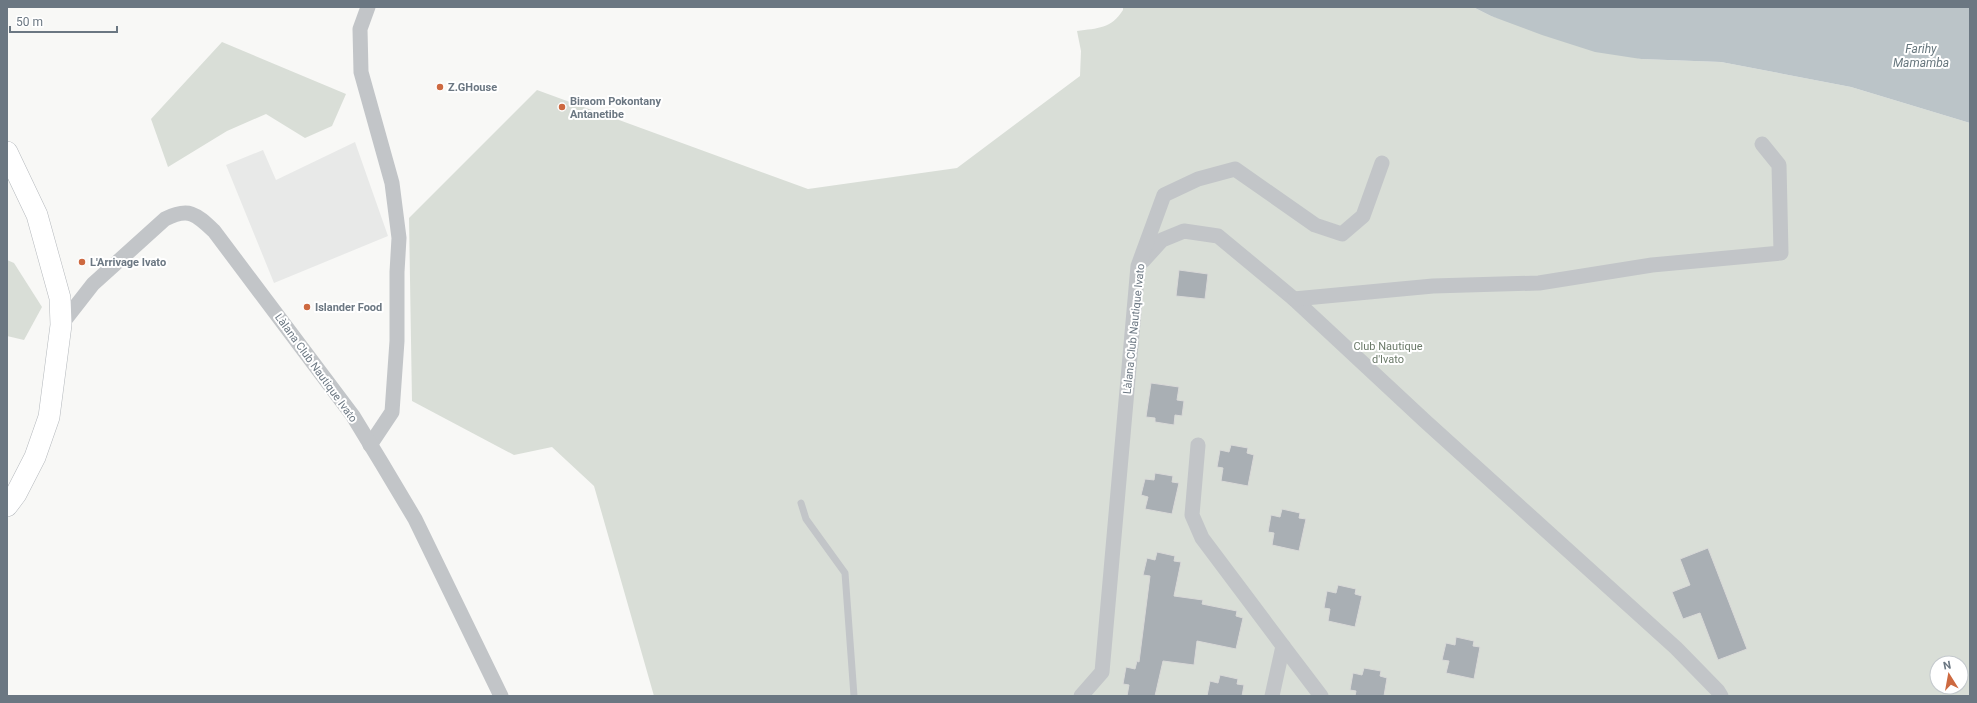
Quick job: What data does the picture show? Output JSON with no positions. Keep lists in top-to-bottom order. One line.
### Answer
{"streets":{"street":["Làlana Club Nautique Ivato"]},"water":["Farihy Mamamba"],"parks":["Club Nautique d'Ivato"],"places":["Z.GHouse","Biraom Pokontany Antanetibe","L'Arrivage Ivato","Islander Food"],"scale_bar":"50 m","north":"top"}
